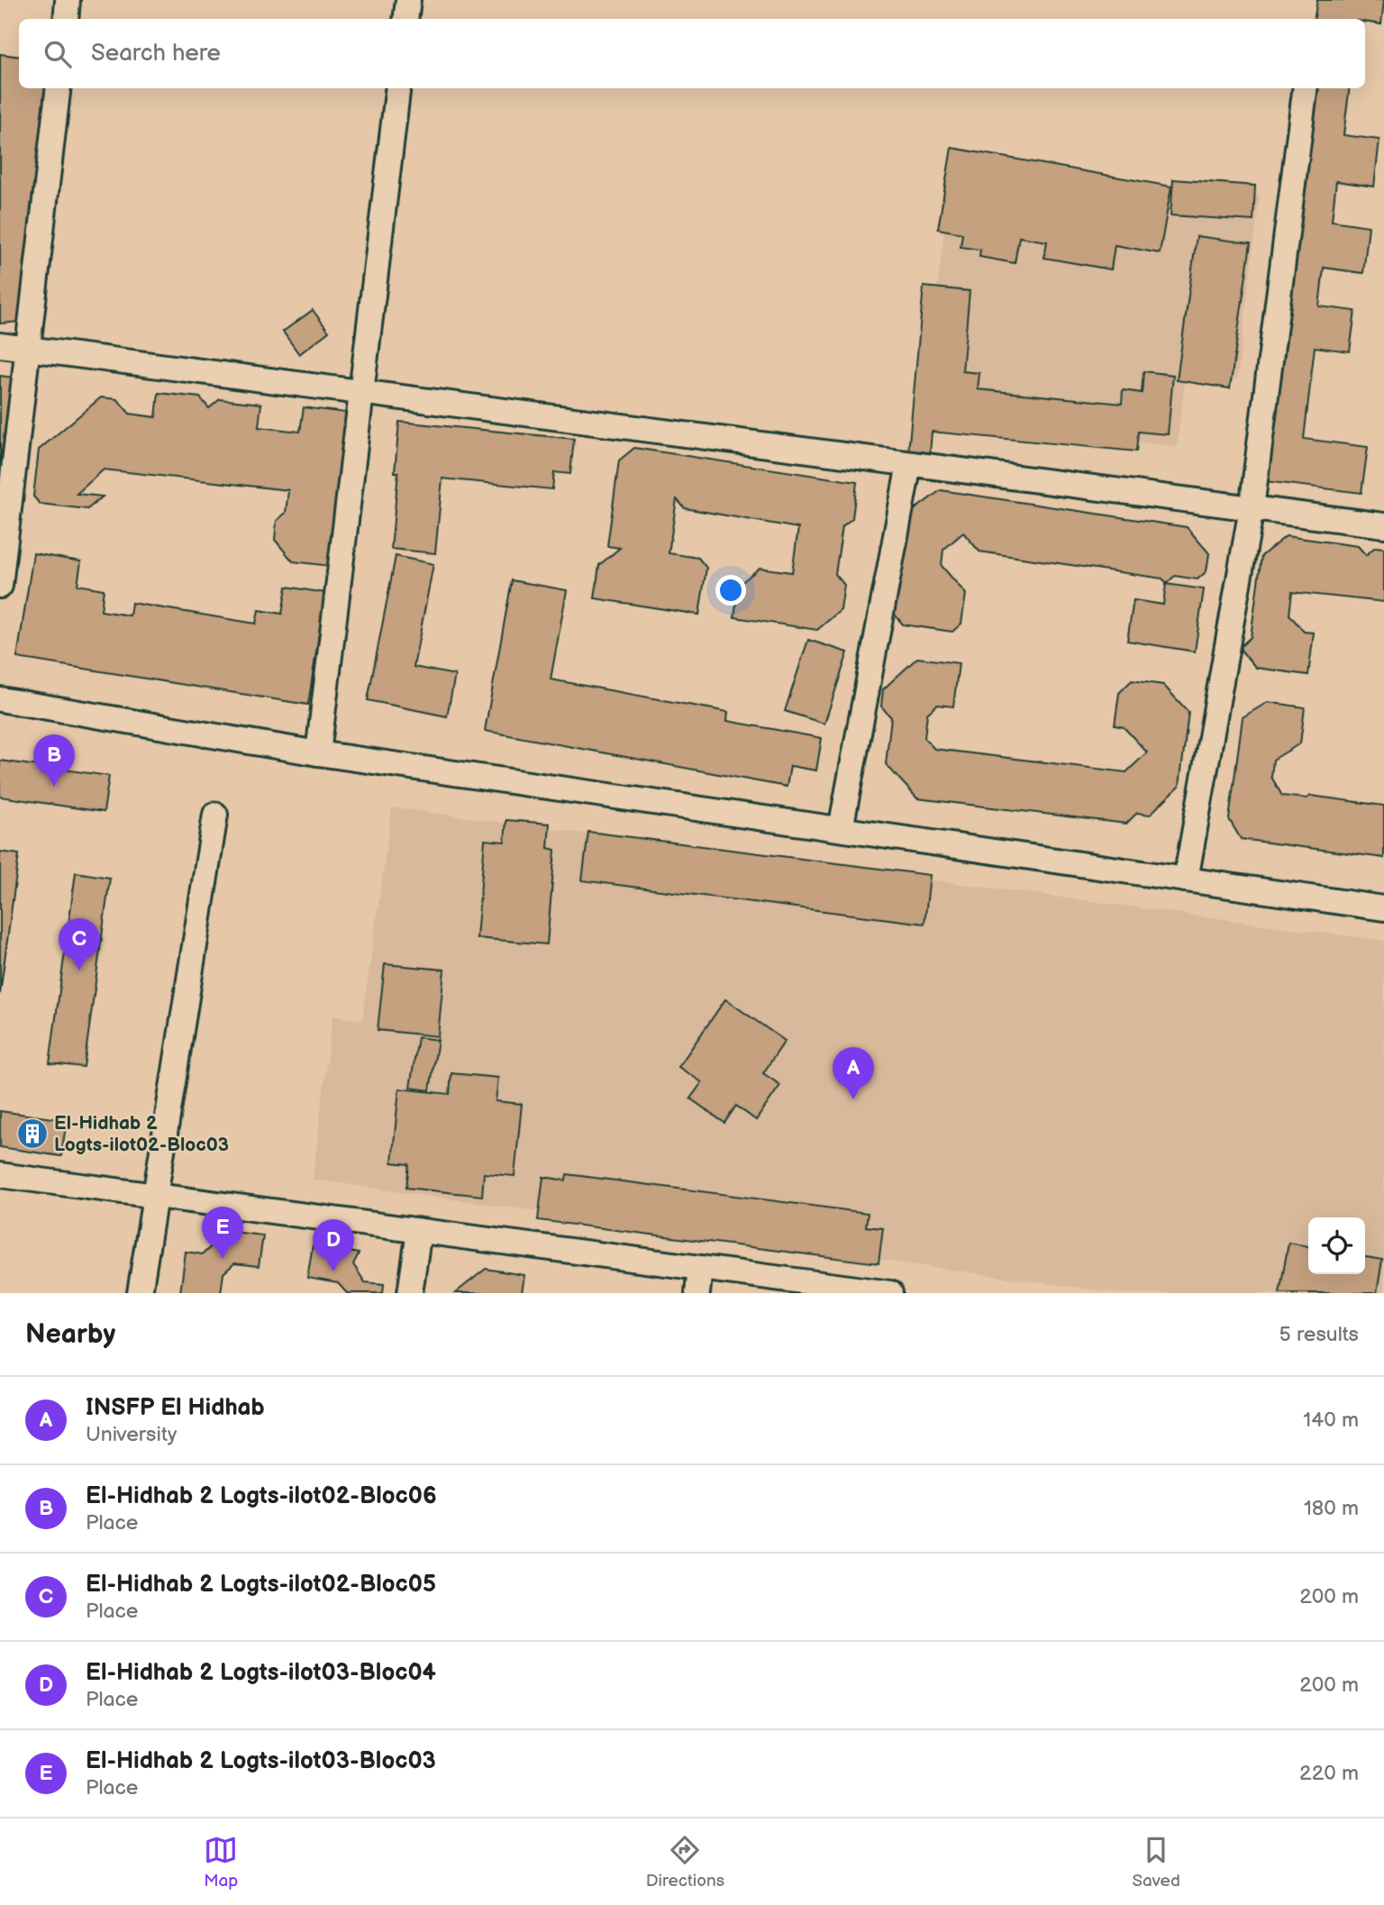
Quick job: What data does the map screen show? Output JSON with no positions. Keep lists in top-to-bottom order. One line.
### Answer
{"places":{"building":["El-Hidhab 2 Logts-ilot02-Bloc03"]},"page":{"search":"Search here","pins":["B","C","A","E","D"],"heading":["Nearby","5 results"],"list":[{"mark":"A","name":"INSFP El Hidhab","note":"University","value":"140 m"},{"mark":"B","name":"El-Hidhab 2 Logts-ilot02-Bloc06","note":"Place","value":"180 m"},{"mark":"C","name":"El-Hidhab 2 Logts-ilot02-Bloc05","note":"Place","value":"200 m"},{"mark":"D","name":"El-Hidhab 2 Logts-ilot03-Bloc04","note":"Place","value":"200 m"},{"mark":"E","name":"El-Hidhab 2 Logts-ilot03-Bloc03","note":"Place","value":"220 m"}],"nav":["Map","Directions","Saved"]}}
